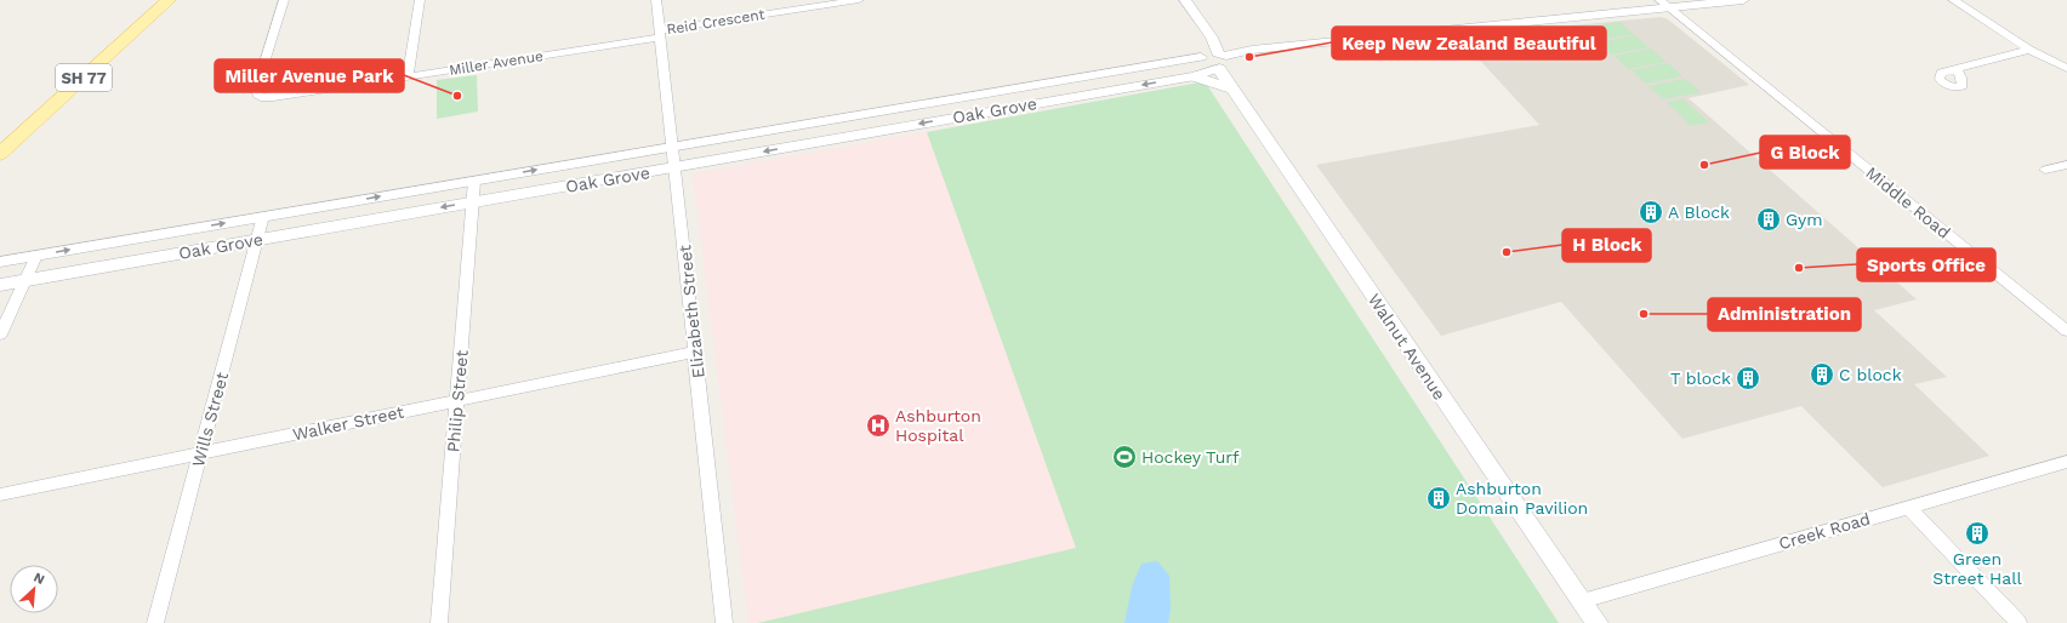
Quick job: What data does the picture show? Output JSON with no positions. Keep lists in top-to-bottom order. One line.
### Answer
{"streets":{"main road":["SH 77","Walnut Avenue"],"street":["Reid Crescent","Miller Avenue","Oak Grove","Middle Road","Elizabeth Street","Philip Street","Wills Street","Walker Street","Creek Road"]},"crossings":[["Reid Crescent","Miller Avenue"],["Reid Crescent","Elizabeth Street"],["Miller Avenue","Elizabeth Street"],["Oak Grove","Middle Road"],["Oak Grove","Elizabeth Street"],["Oak Grove","Walnut Avenue"],["Oak Grove","Philip Street"],["Oak Grove","Wills Street"],["Elizabeth Street","Walker Street"],["Walnut Avenue","Creek Road"],["Philip Street","Walker Street"],["Wills Street","Walker Street"]],"places":{"other":["Keep New Zealand Beautiful","Miller Avenue Park","G Block","H Block","Sports Office","Administration"],"building":["A Block","Gym","C block","T block","Ashburton Domain Pavilion","Green Street Hall"],"hospital":["Ashburton Hospital"],"sports":["Hockey Turf"]},"north":"top right"}
